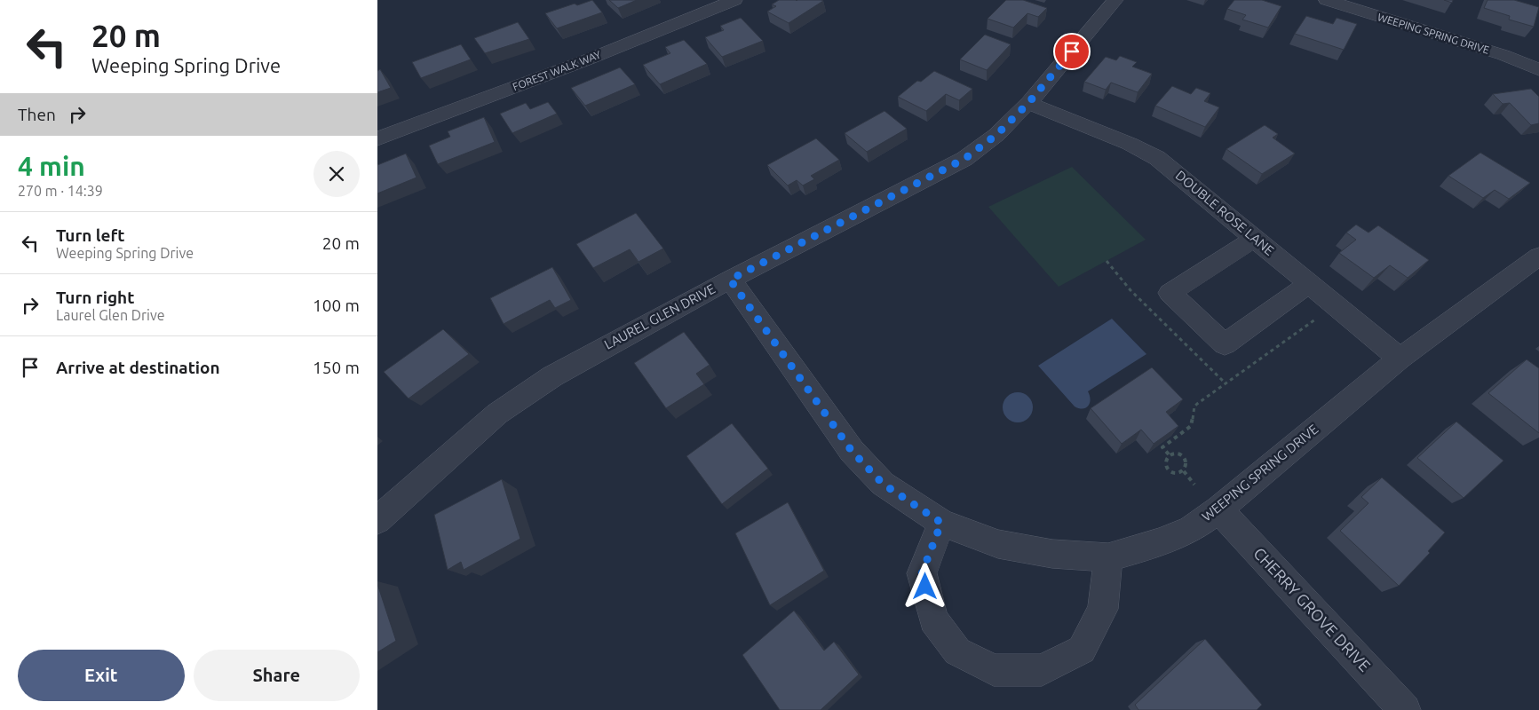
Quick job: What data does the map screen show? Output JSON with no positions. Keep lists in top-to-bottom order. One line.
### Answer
{"streets":{"street":["WEEPING SPRING DRIVE","FOREST WALK WAY","DOUBLE ROSE LANE","LAUREL GLEN DRIVE","CHERRY GROVE DRIVE"]},"crossings":[["WEEPING SPRING DRIVE","DOUBLE ROSE LANE"],["WEEPING SPRING DRIVE","LAUREL GLEN DRIVE"],["WEEPING SPRING DRIVE","CHERRY GROVE DRIVE"],["DOUBLE ROSE LANE","LAUREL GLEN DRIVE"]],"page":{"turn":["20 m","Weeping Spring Drive"],"then":"Then","heading":["4 min","270 m · 14:39"],"list":[{"name":"Turn left","note":"Weeping Spring Drive","value":"20 m"},{"name":"Turn right","note":"Laurel Glen Drive","value":"100 m"},{"name":"Arrive at destination","value":"150 m"}],"buttons":["Exit","Share"]}}
